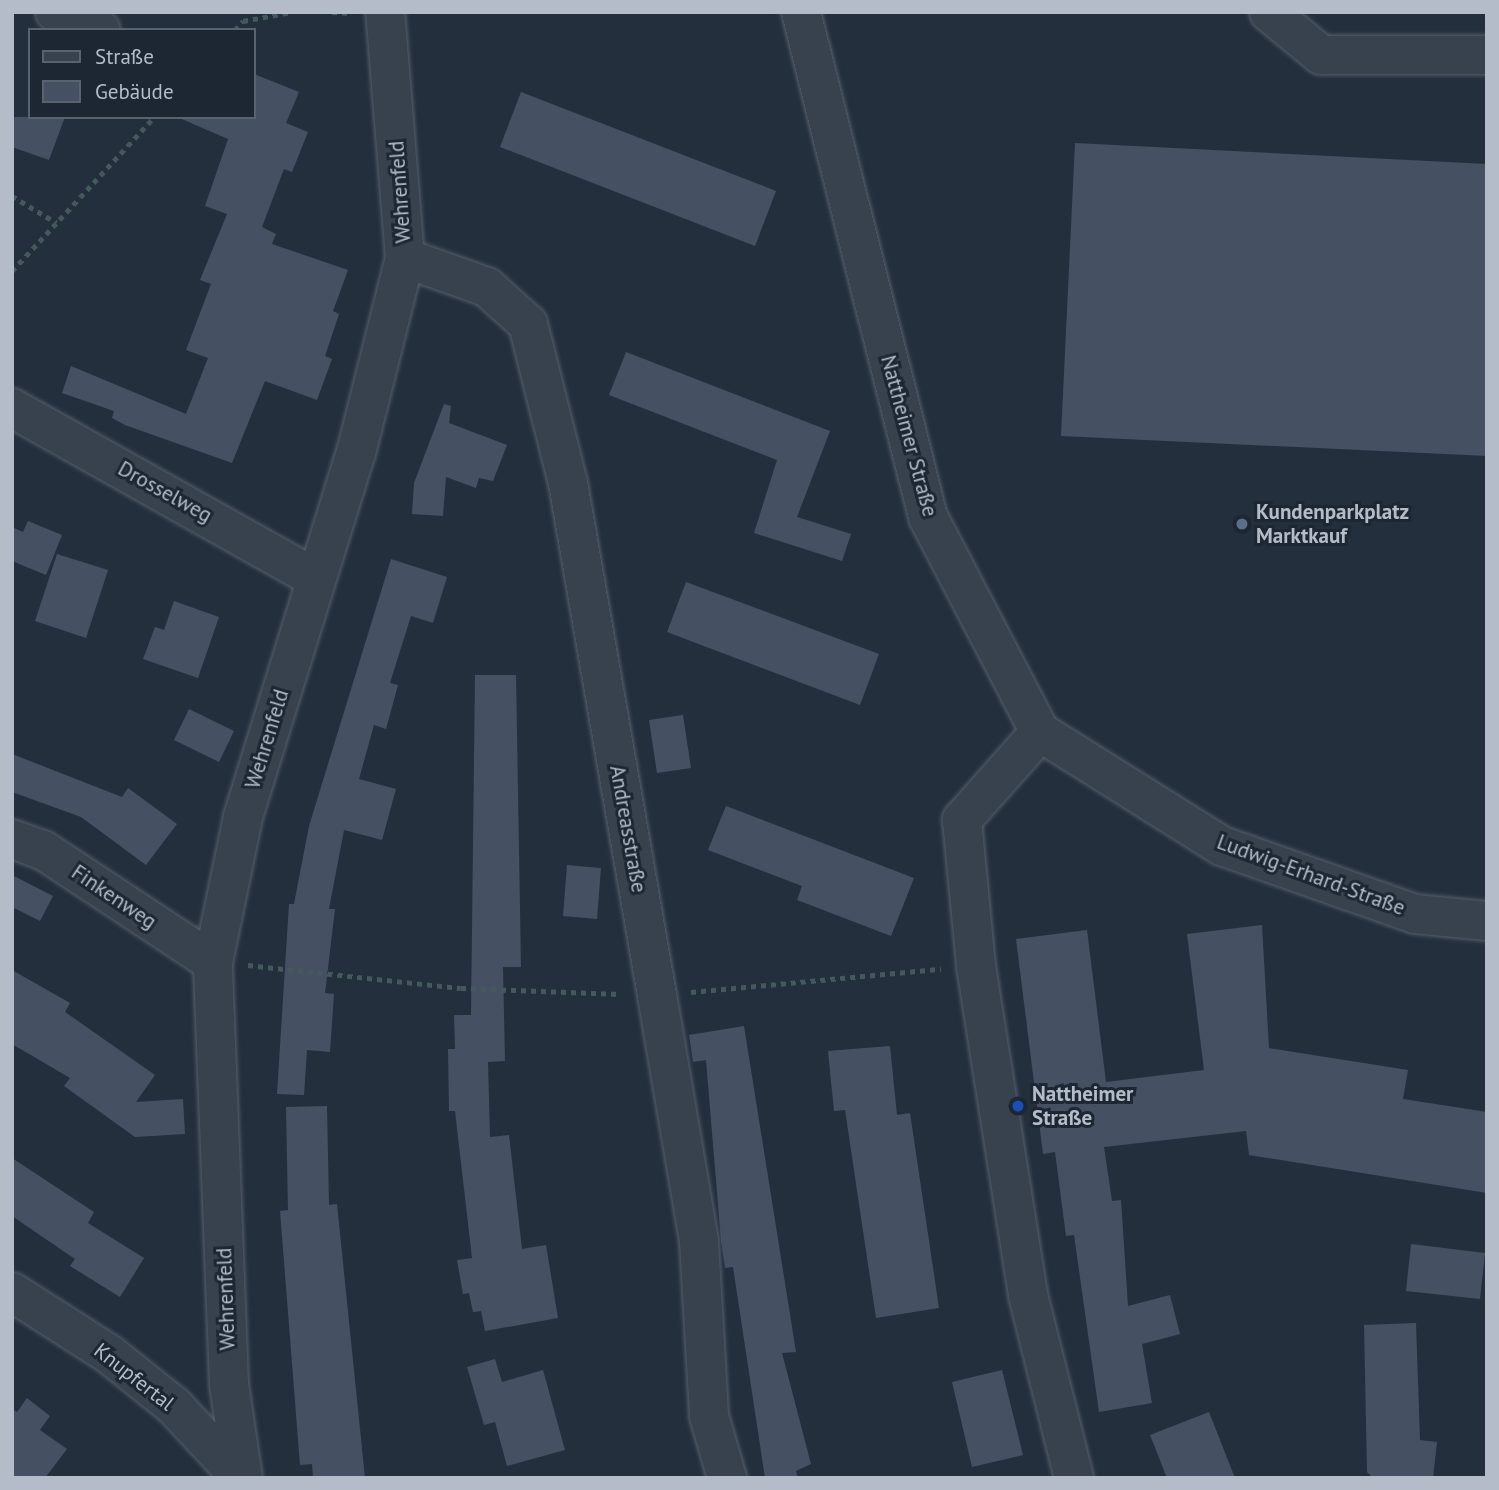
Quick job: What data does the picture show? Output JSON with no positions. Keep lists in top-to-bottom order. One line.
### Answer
{"streets":{"street":["Wehrenfeld","Nattheimer Straße","Drosselweg","Andreasstraße","Ludwig-Erhard-Straße","Finkenweg","Knupfertal"]},"crossings":[["Wehrenfeld","Drosselweg"],["Wehrenfeld","Andreasstraße"],["Wehrenfeld","Finkenweg"],["Wehrenfeld","Knupfertal"],["Nattheimer Straße","Ludwig-Erhard-Straße"]],"places":["Kundenparkplatz Marktkauf","Nattheimer Straße"],"legend":["Straße","Gebäude"]}
